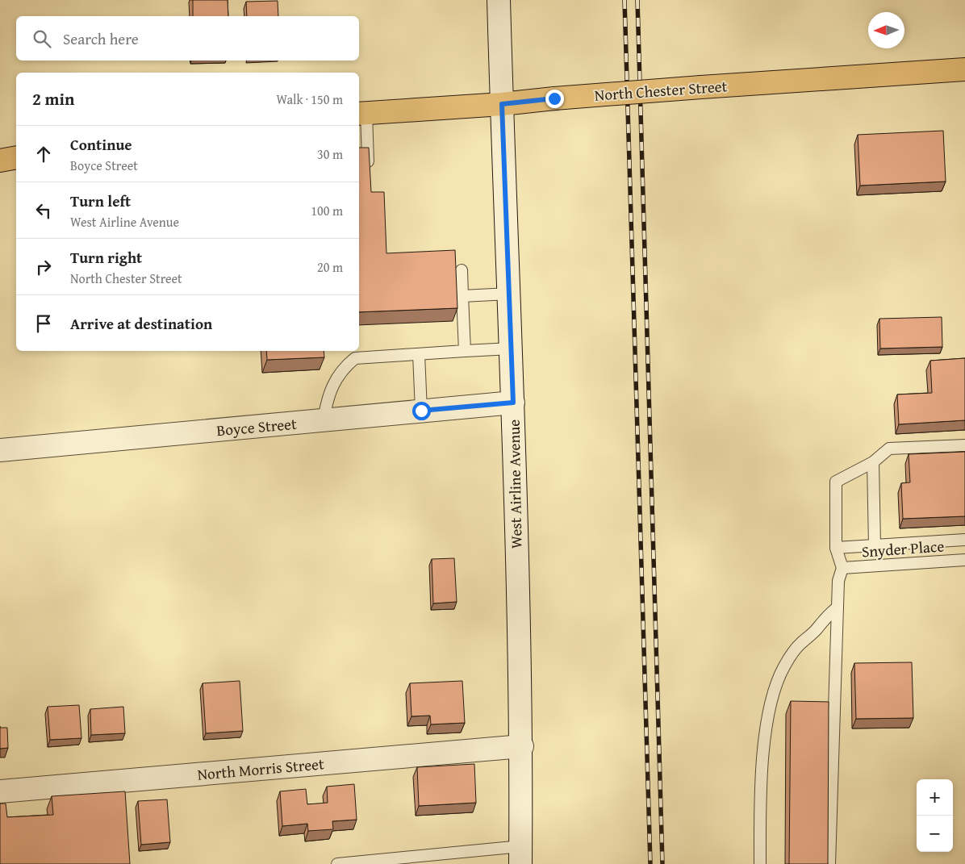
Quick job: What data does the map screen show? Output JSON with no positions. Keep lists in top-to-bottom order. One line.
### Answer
{"streets":{"main road":["North Chester Street"],"street":["Boyce Street","West Airline Avenue","North Morris Street"],"lane":["Snyder Place"]},"crossings":[["North Chester Street","West Airline Avenue"],["Boyce Street","West Airline Avenue"],["West Airline Avenue","North Morris Street"]],"north":"left","page":{"search":"Search here","heading":["2 min","Walk · 150 m"],"list":[["Continue","Boyce Street","30 m"],["Turn left","West Airline Avenue","100 m"],["Turn right","North Chester Street","20 m"],"Arrive at destination"],"map_buttons":["+","−"]}}
